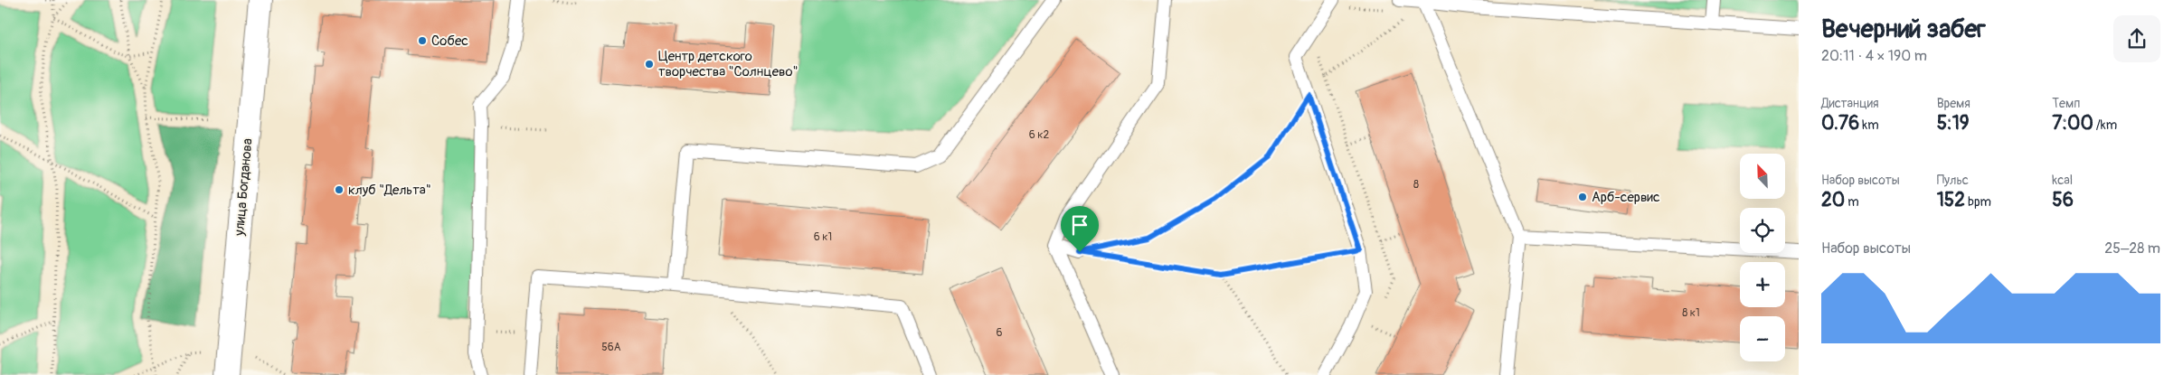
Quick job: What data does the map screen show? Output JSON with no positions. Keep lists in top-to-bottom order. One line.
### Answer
{"streets":{"street":["улица Богданова"]},"places":["Собес","Центр детского творчества \"Солнцево\"","клуб \"Дельта\"","Арб-сервис"],"house_numbers":["6 к2","8","6 к1","8 к1","6","56А"],"north":"top left","page":{"heading":["Вечерний забег","20:11 · 4 × 190 m"],"stats":[["Дистанция","0.76 km"],["Время","5:19"],["Темп","7:00 /km"],["Набор высоты","20 m"],["Пульс","152 bpm"],["kcal","56"]],"map_buttons":["+","−"],"chart":["Набор высоты","25–28 m"]}}
